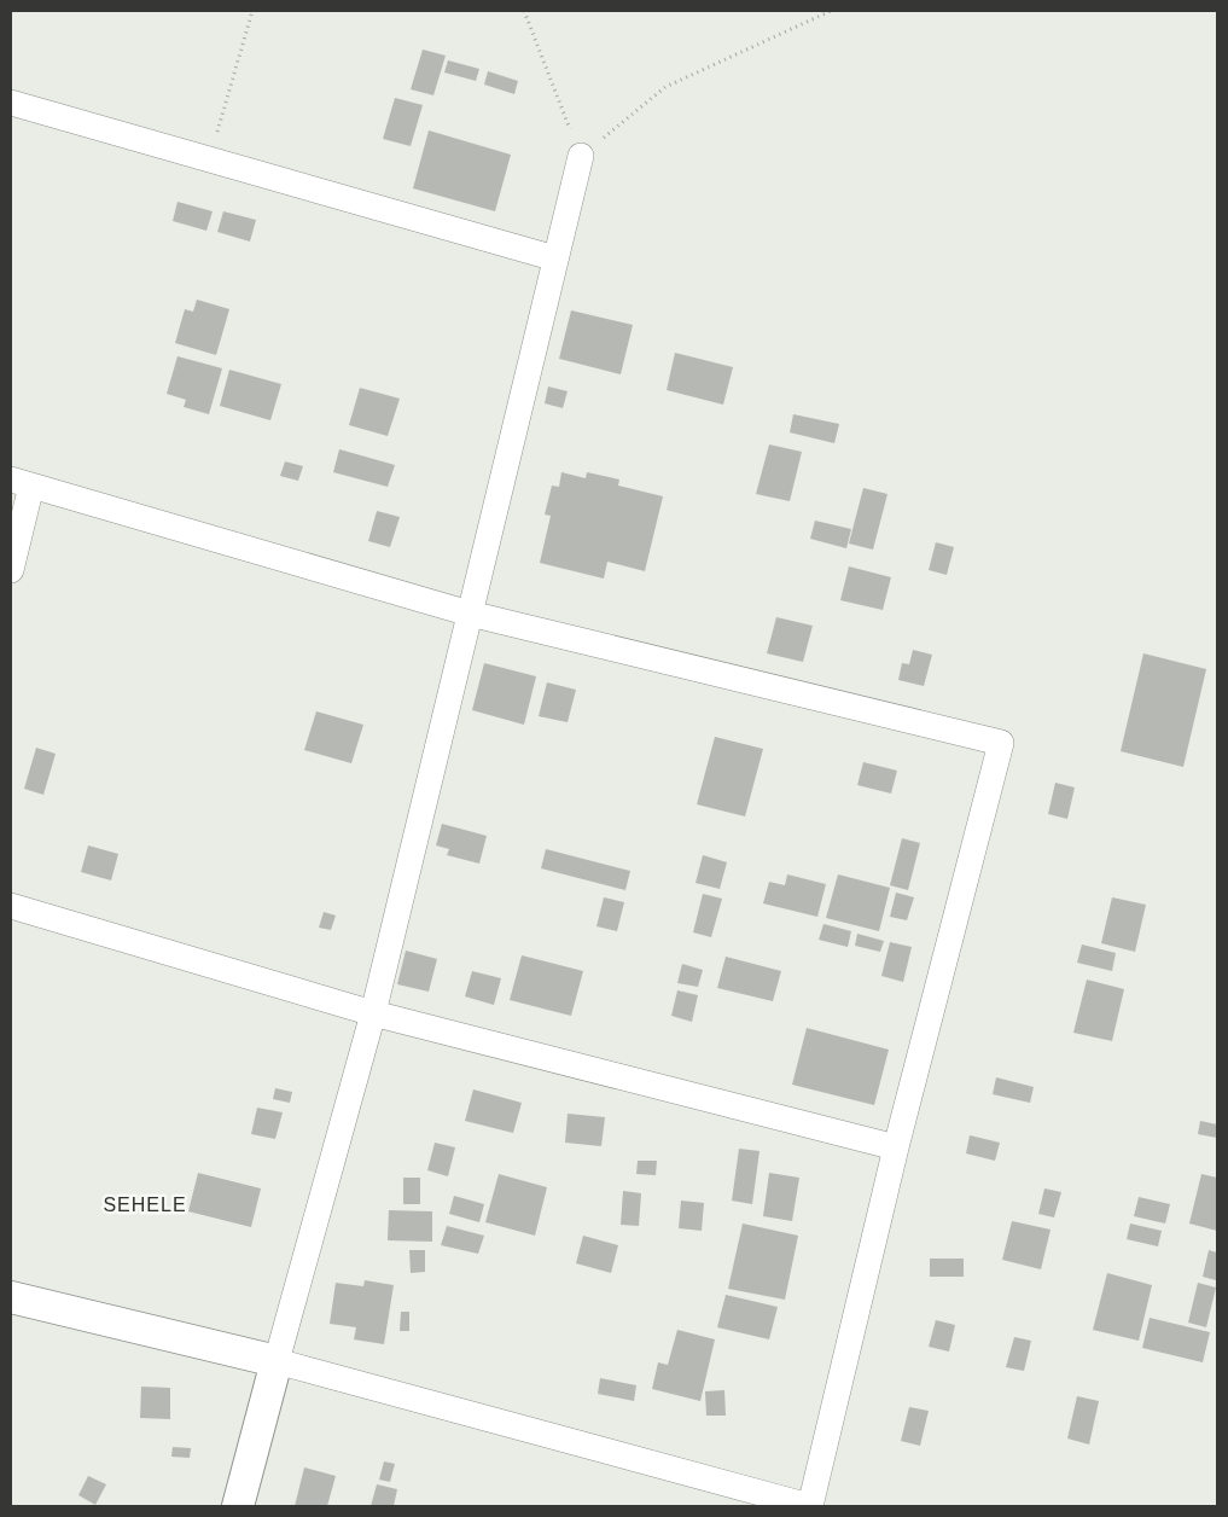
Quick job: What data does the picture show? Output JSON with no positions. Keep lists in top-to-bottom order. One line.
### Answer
{"districts":["SEHELE"]}
